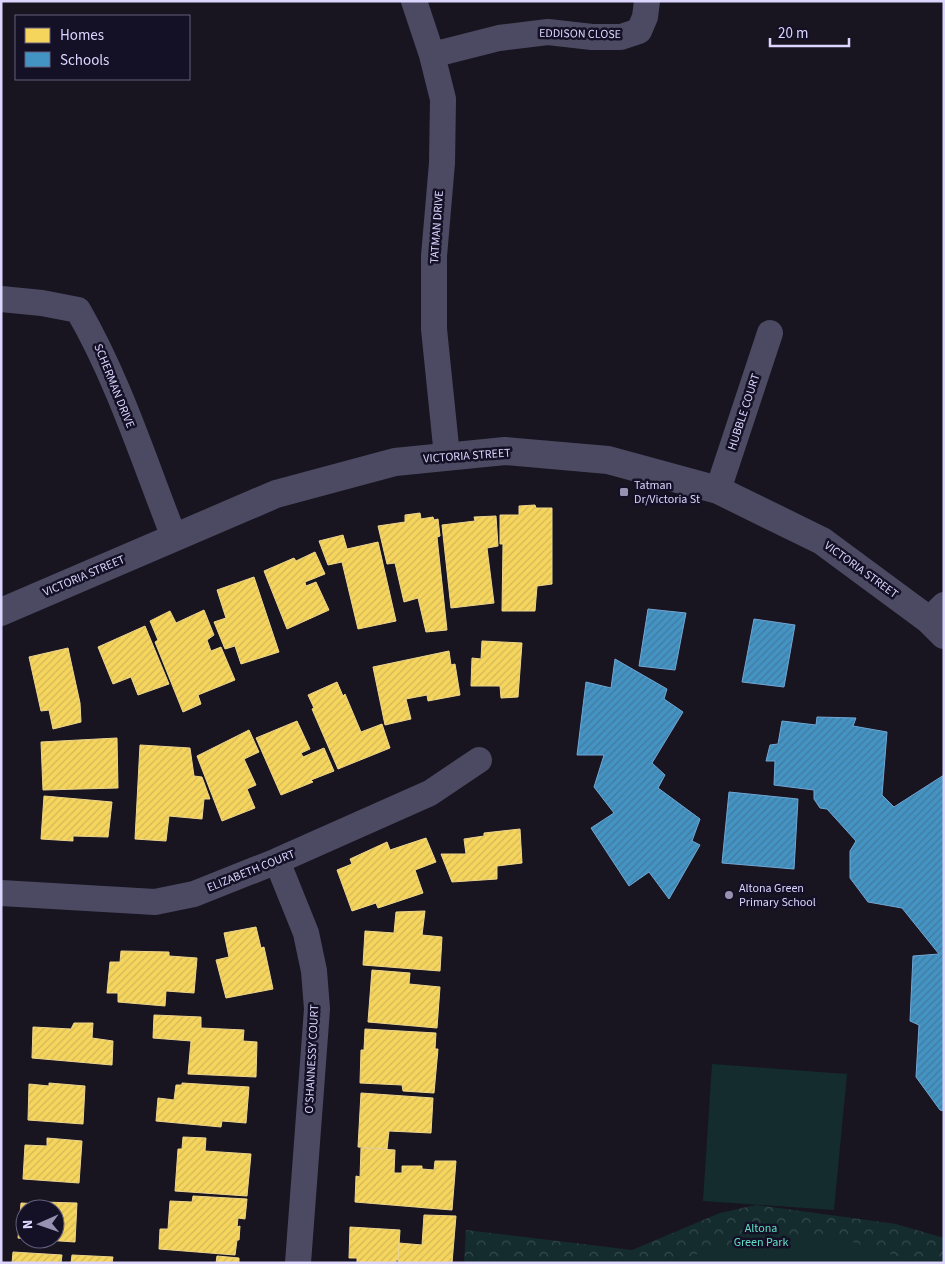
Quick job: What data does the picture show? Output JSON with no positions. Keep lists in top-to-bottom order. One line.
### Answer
{"streets":{"street":["EDDISON CLOSE","TATMAN DRIVE","SCHERMAN DRIVE","HUBBLE COURT","VICTORIA STREET","ELIZABETH COURT","O'SHANNESSY COURT"]},"crossings":[["EDDISON CLOSE","TATMAN DRIVE"],["TATMAN DRIVE","VICTORIA STREET"],["SCHERMAN DRIVE","VICTORIA STREET"],["HUBBLE COURT","VICTORIA STREET"],["ELIZABETH COURT","O'SHANNESSY COURT"]],"parks":["Altona Green Park"],"places":{"transit":["Tatman Dr/Victoria St"],"other":["Altona Green Primary School"]},"legend":["Homes","Schools"],"scale_bar":"20 m","north":"left"}
